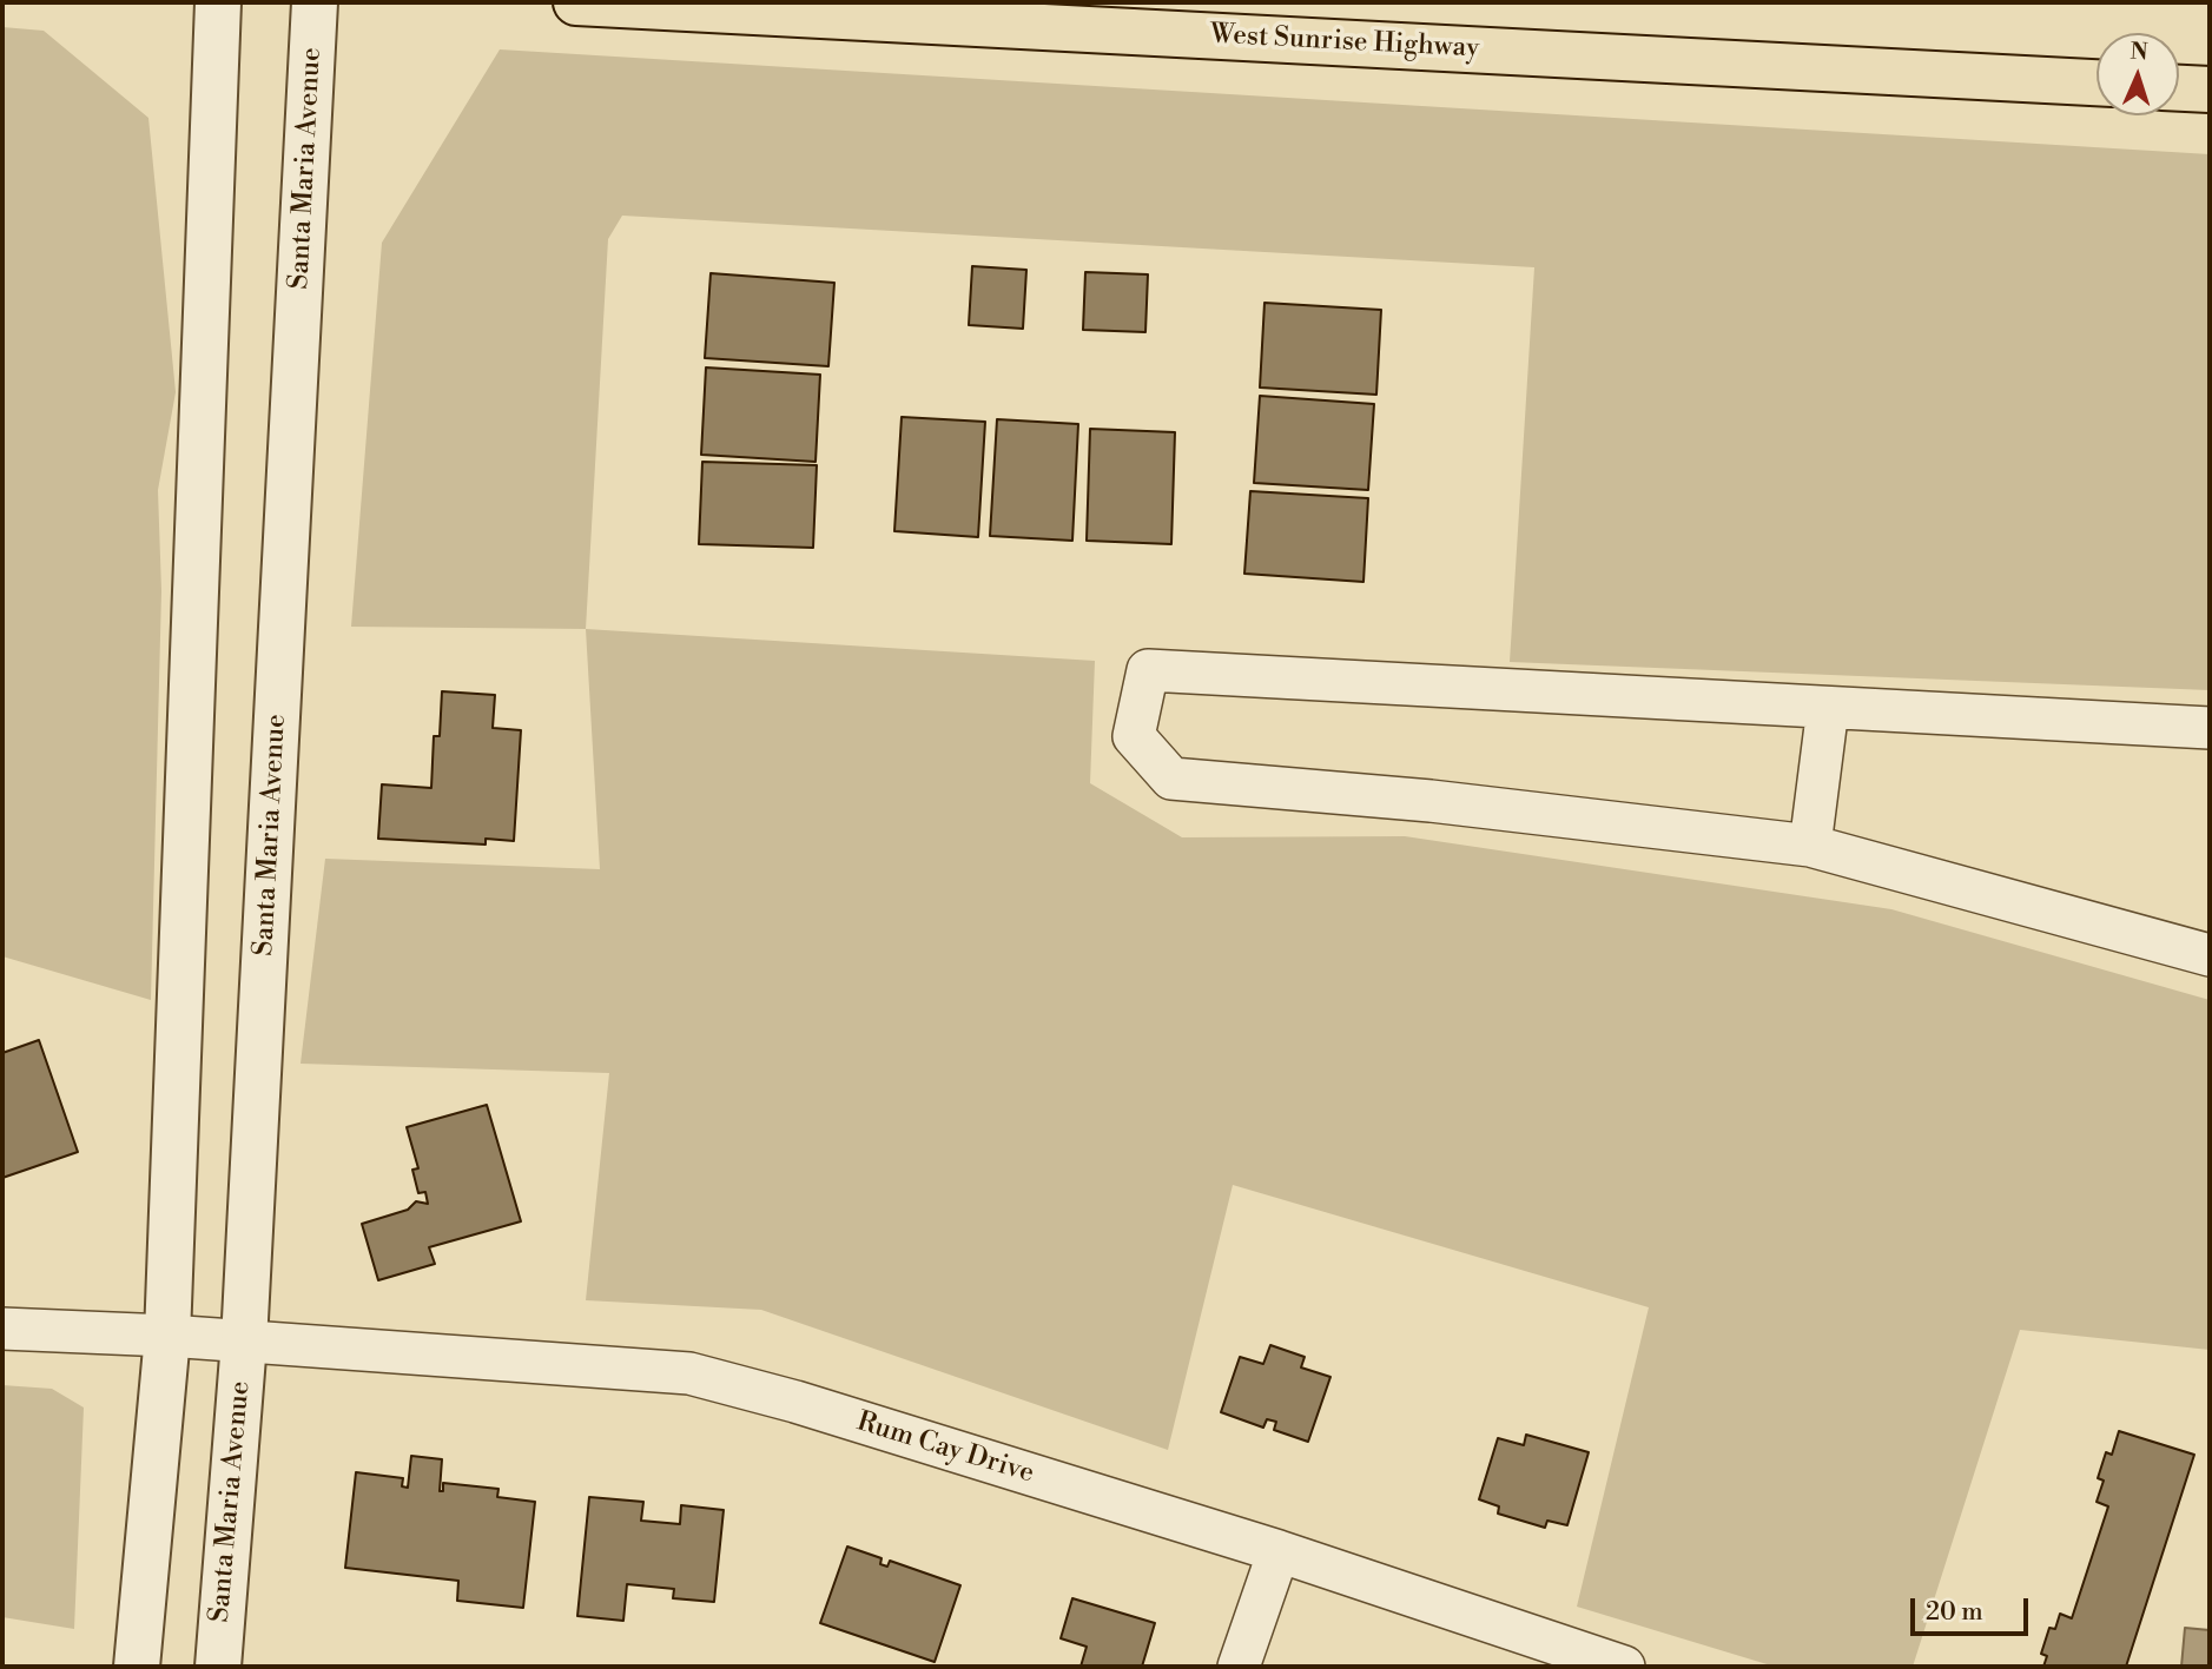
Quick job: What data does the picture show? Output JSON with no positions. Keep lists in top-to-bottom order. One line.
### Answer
{"streets":{"main road":["West Sunrise Highway"],"street":["Santa Maria Avenue","Rum Cay Drive"]},"crossings":[["Santa Maria Avenue","Rum Cay Drive"]],"scale_bar":"20 m","north":"top"}
